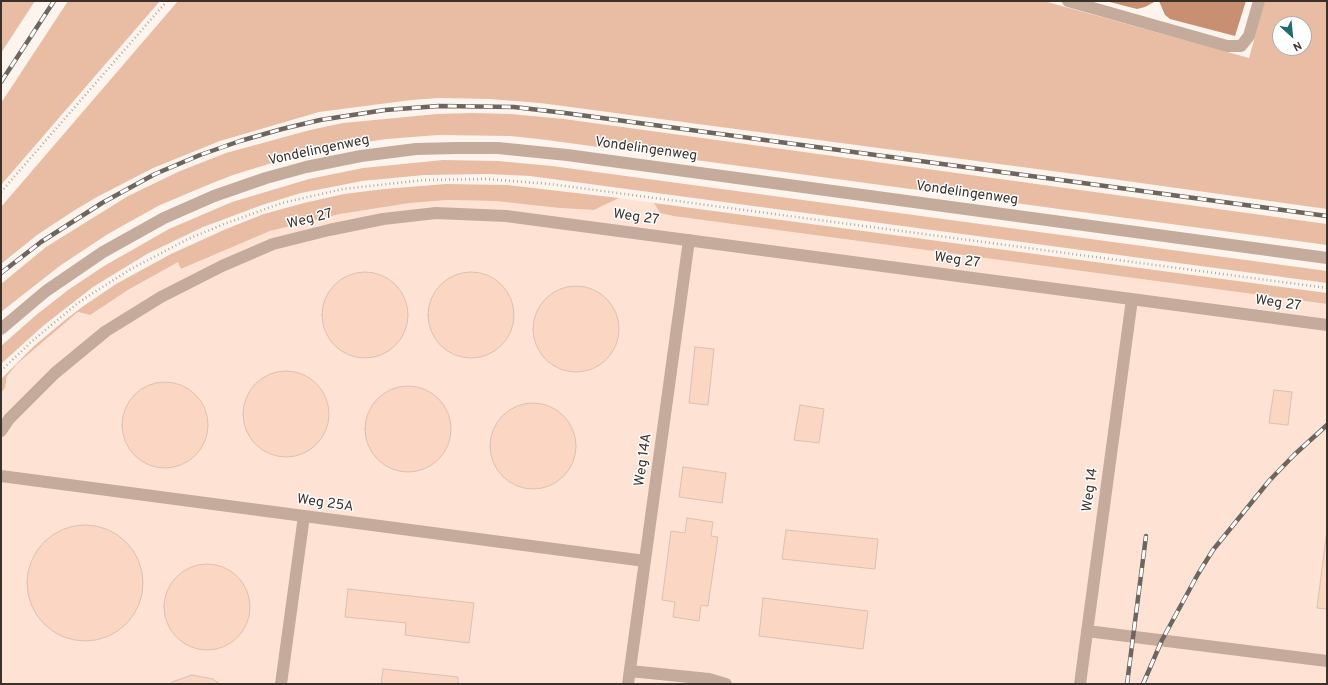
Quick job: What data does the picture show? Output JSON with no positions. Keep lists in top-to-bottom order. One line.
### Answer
{"streets":{"street":["Vondelingenweg","Weg 27","Weg 14A","Weg 14","Weg 25A"]},"crossings":[["Weg 27","Weg 14A"],["Weg 27","Weg 14"],["Weg 14A","Weg 25A"]],"north":"bottom right"}
